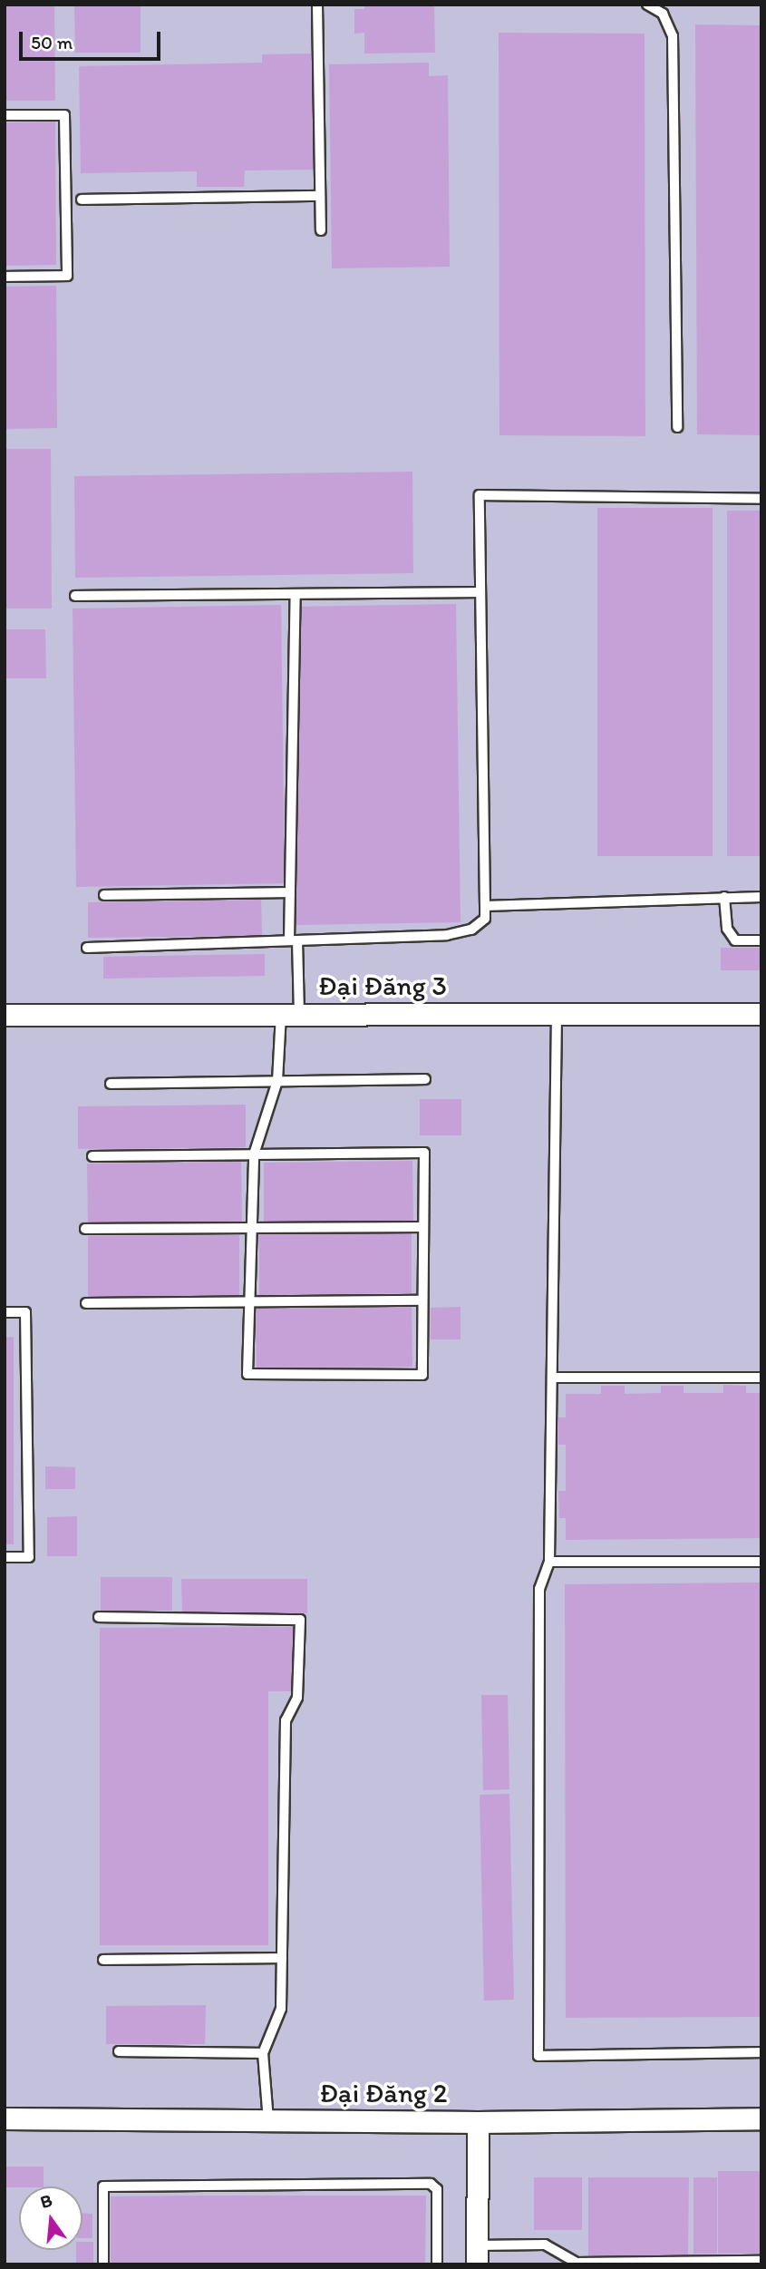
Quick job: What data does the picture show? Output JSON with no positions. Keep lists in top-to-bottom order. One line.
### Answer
{"streets":{"street":["Đại Đăng 3","Đại Đăng 2"]},"scale_bar":"50 m","north":"top"}
